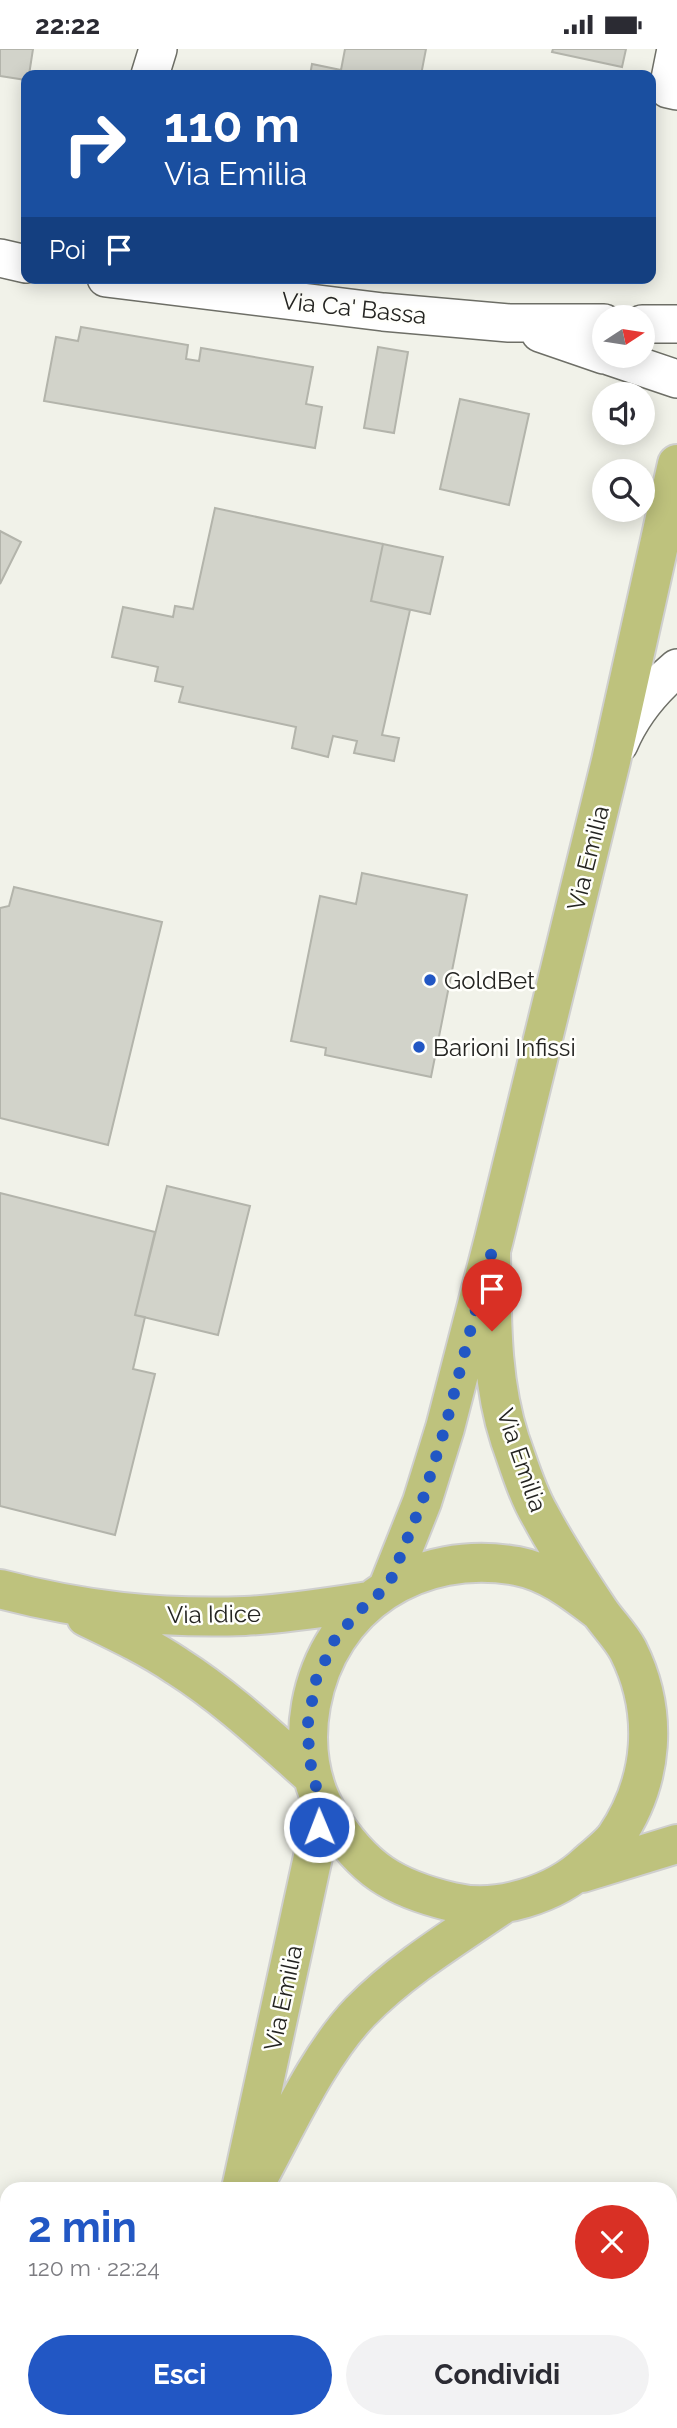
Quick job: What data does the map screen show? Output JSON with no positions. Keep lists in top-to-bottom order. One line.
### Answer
{"streets":{"main road":["Via Emilia","Via Idice"],"street":["Via Ca' Bassa"]},"crossings":[["Via Emilia","Via Idice"]],"places":["GoldBet","Barioni Infissi"],"north":"right","page":{"status":"22:22","turn":["110 m","Via Emilia"],"then":"Poi","heading":["2 min","120 m · 22:24"],"buttons":["Esci","Condividi"]}}
